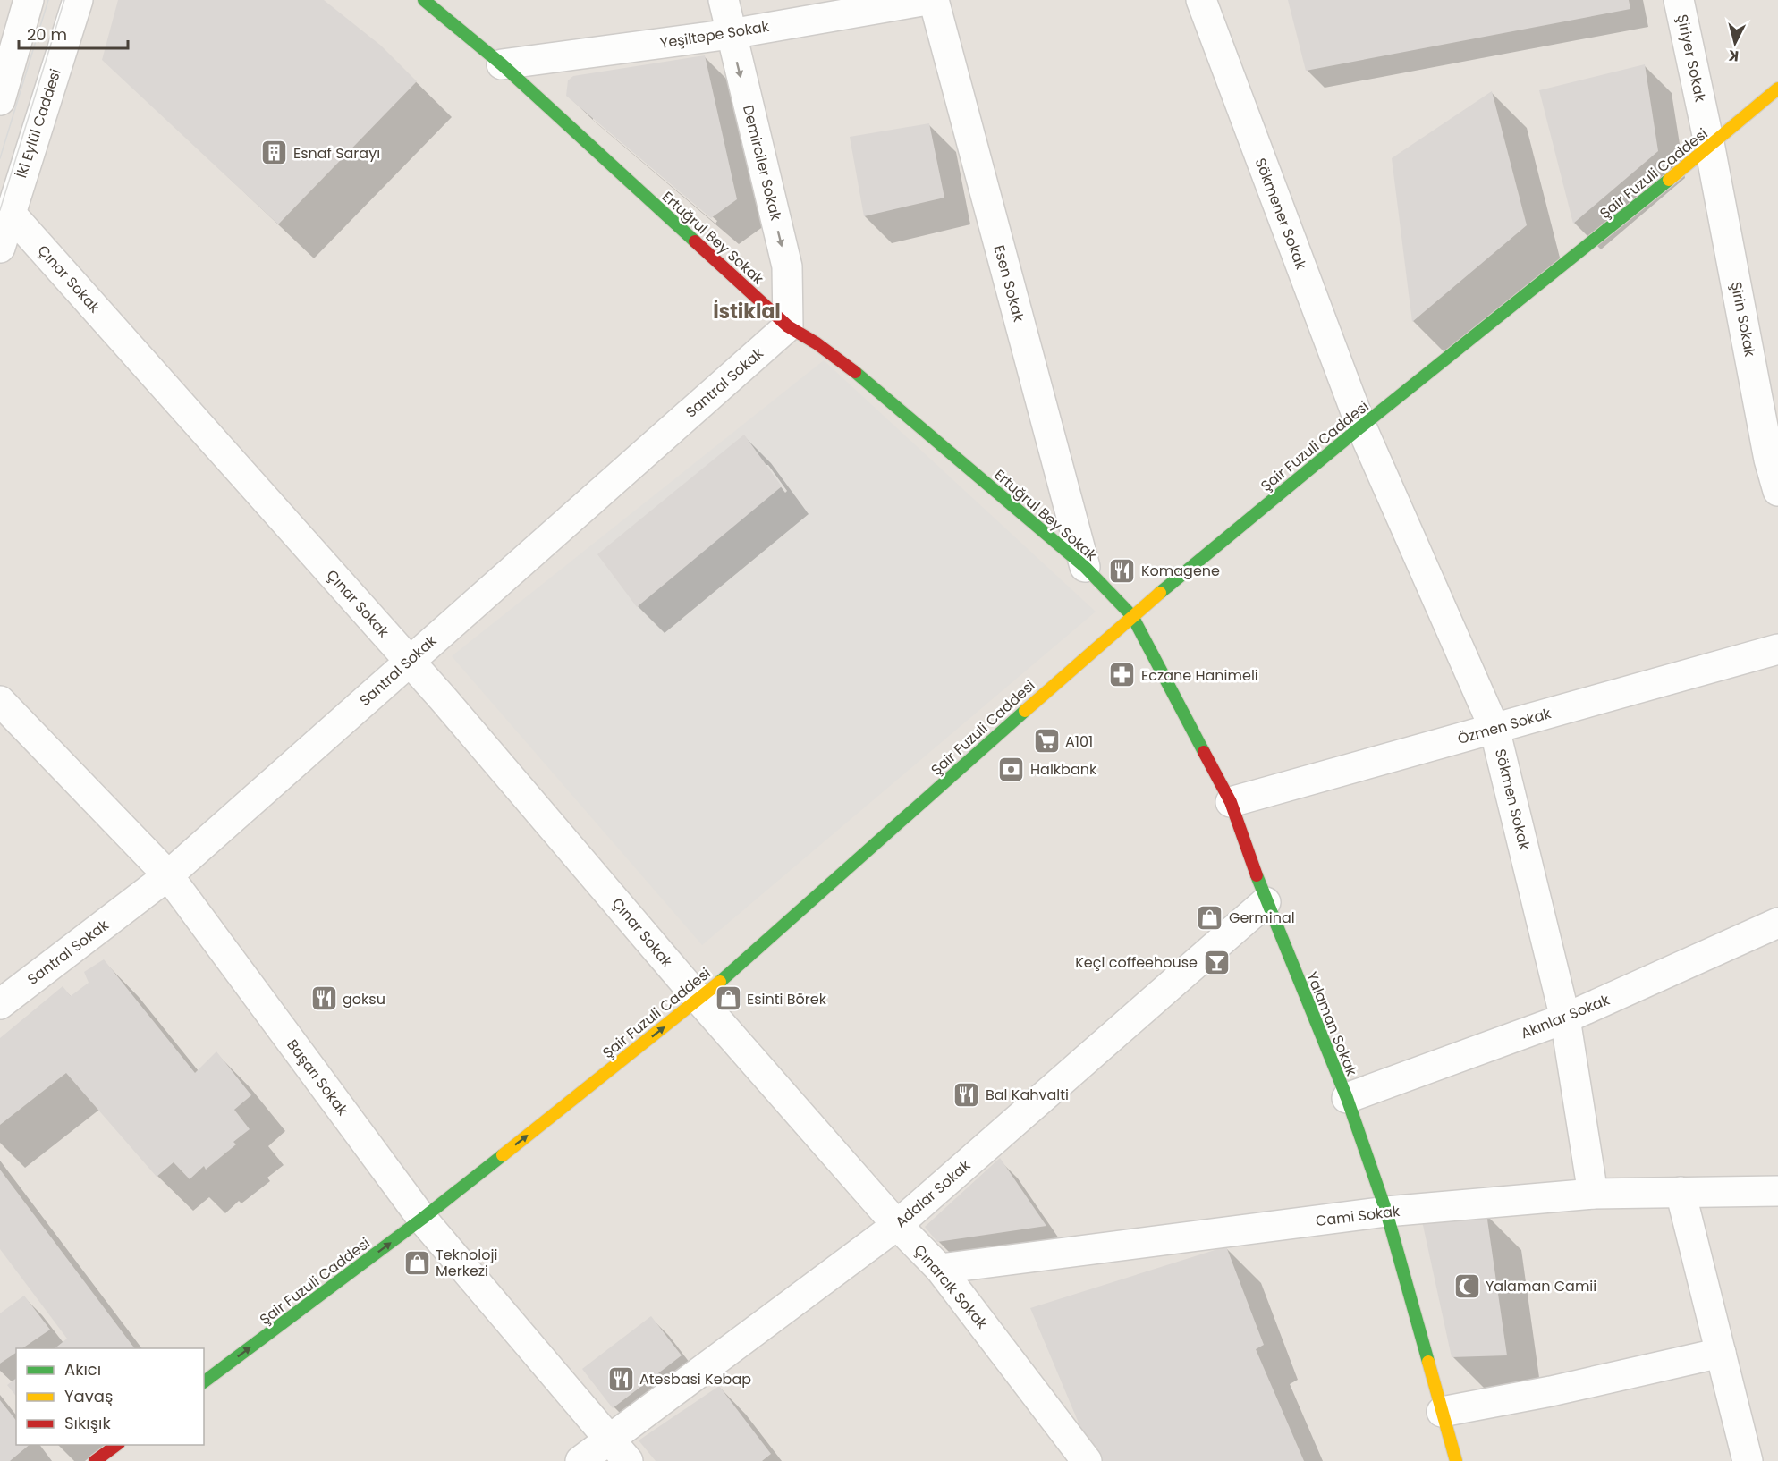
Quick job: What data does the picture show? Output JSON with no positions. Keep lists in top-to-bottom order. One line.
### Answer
{"streets":{"main road":["Şair Fuzuli Caddesi","Ertuğrul Bey Sokak","Yalaman Sokak"],"street":["Yeşiltepe Sokak","Şiriyer Sokak","İki Eylül Caddesi","Demirciler Sokak","Sökmener Sokak","Çınar Sokak","Esen Sokak","Şirin Sokak","Santral Sokak","Özmen Sokak","Sökmen Sokak","Akınlar Sokak","Başarı Sokak","Adalar Sokak","Cami Sokak","Çınarcık Sokak"]},"crossings":[["Yeşiltepe Sokak","Demirciler Sokak"],["Yeşiltepe Sokak","Ertuğrul Bey Sokak"],["Şiriyer Sokak","Şair Fuzuli Caddesi"],["Şiriyer Sokak","Şirin Sokak"],["İki Eylül Caddesi","Çınar Sokak"],["Demirciler Sokak","Ertuğrul Bey Sokak"],["Demirciler Sokak","Santral Sokak"],["Şair Fuzuli Caddesi","Sökmener Sokak"],["Şair Fuzuli Caddesi","Ertuğrul Bey Sokak"],["Şair Fuzuli Caddesi","Çınar Sokak"],["Şair Fuzuli Caddesi","Şirin Sokak"],["Şair Fuzuli Caddesi","Sökmen Sokak"],["Şair Fuzuli Caddesi","Yalaman Sokak"],["Şair Fuzuli Caddesi","Başarı Sokak"],["Şair Fuzuli Caddesi","Çınarcık Sokak"],["Sökmener Sokak","Sökmen Sokak"],["Ertuğrul Bey Sokak","Esen Sokak"],["Ertuğrul Bey Sokak","Santral Sokak"],["Ertuğrul Bey Sokak","Yalaman Sokak"],["Çınar Sokak","Santral Sokak"],["Çınar Sokak","Çınarcık Sokak"],["Santral Sokak","Başarı Sokak"],["Özmen Sokak","Sökmen Sokak"],["Özmen Sokak","Yalaman Sokak"],["Sökmen Sokak","Akınlar Sokak"],["Sökmen Sokak","Cami Sokak"],["Akınlar Sokak","Yalaman Sokak"],["Yalaman Sokak","Adalar Sokak"],["Yalaman Sokak","Cami Sokak"],["Başarı Sokak","Adalar Sokak"],["Adalar Sokak","Çınarcık Sokak"],["Cami Sokak","Çınarcık Sokak"]],"one_way":["Demirciler Sokak"],"districts":["İstiklal"],"places":{"building":["Esnaf Sarayı"],"restaurant":["Komagene","goksu","Bal Kahvalti","Atesbasi Kebap"],"pharmacy":["Eczane Hanimeli"],"supermarket":["A101"],"bank":["Halkbank"],"shop":["Germinal","Esinti Börek","Teknoloji Merkezi"],"bar":["Keçi coffeehouse"],"mosque":["Yalaman Camii"]},"legend":["Akıcı","Yavaş","Sıkışık"],"scale_bar":"20 m","north":"bottom"}
